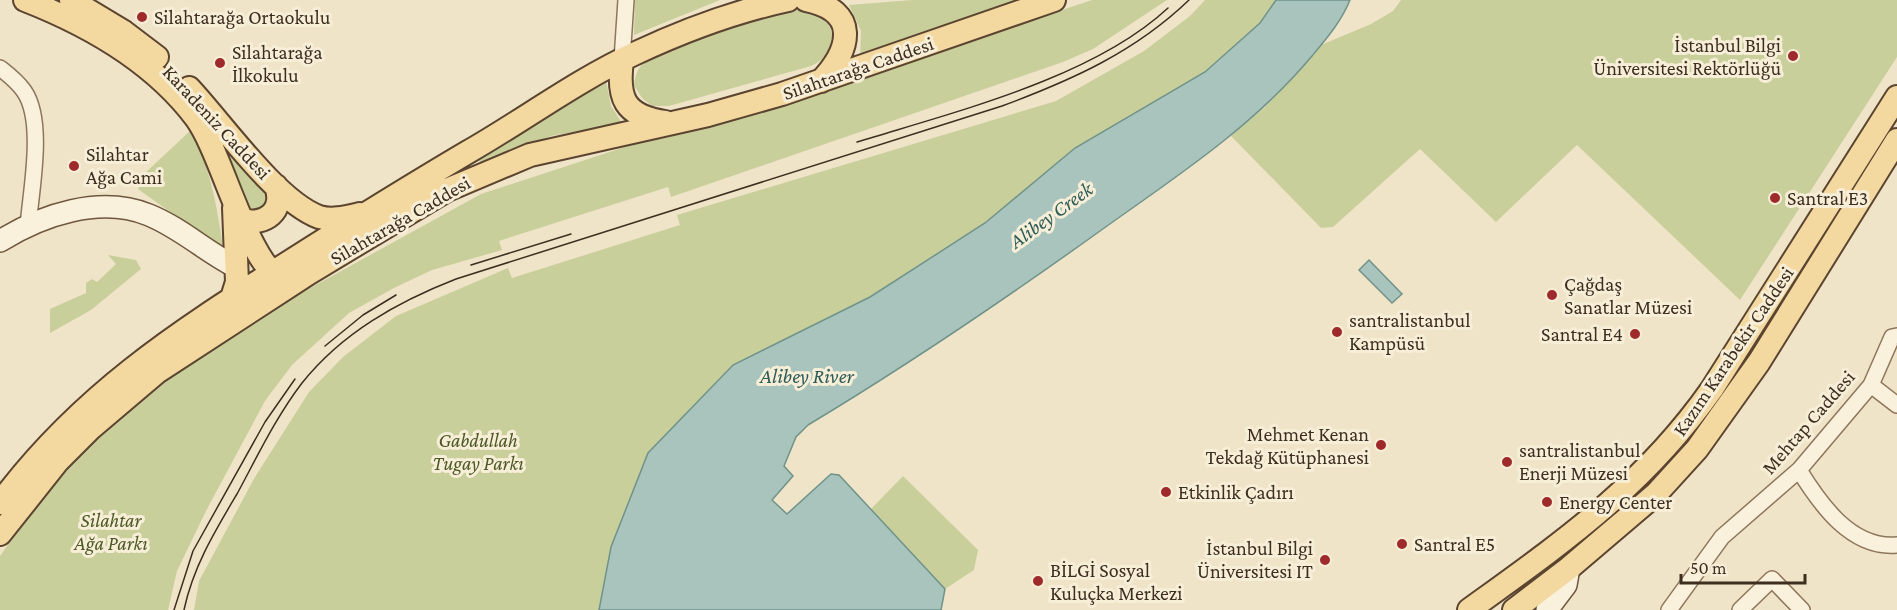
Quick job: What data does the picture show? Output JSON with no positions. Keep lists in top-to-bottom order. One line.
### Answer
{"streets":{"main road":["Silahtarağa Caddesi","Karadeniz Caddesi","Kazım Karabekir Caddesi"],"street":["Mehtap Caddesi"]},"crossings":[["Silahtarağa Caddesi","Karadeniz Caddesi"]],"water":["Alibey Creek","Alibey River"],"parks":["Gabdullah Tugay Parkı","Silahtar Ağa Parkı"],"places":["Silahtarağa Ortaokulu","İstanbul Bilgi Üniversitesi Rektörlüğü","Silahtarağa İlkokulu","Silahtar Ağa Cami","Santral E3","Çağdaş Sanatlar Müzesi","santralistanbul Kampüsü","Santral E4","Mehmet Kenan Tekdağ Kütüphanesi","santralistanbul Enerji Müzesi","Etkinlik Çadırı","Energy Center","Santral E5","İstanbul Bilgi Üniversitesi IT","BİLGİ Sosyal Kuluçka Merkezi"],"scale_bar":"50 m"}
